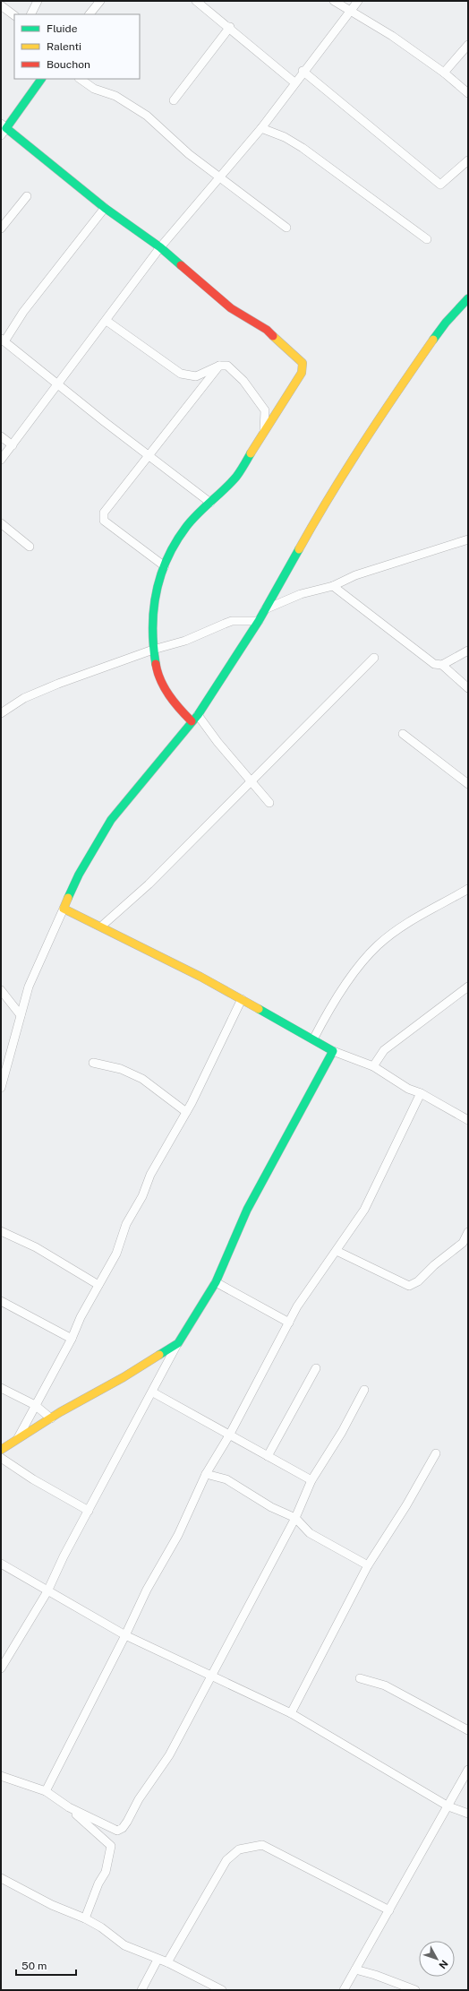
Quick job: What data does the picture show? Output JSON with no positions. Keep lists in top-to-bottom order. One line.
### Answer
{"legend":["Fluide","Ralenti","Bouchon"],"scale_bar":"50 m","north":"bottom right"}
